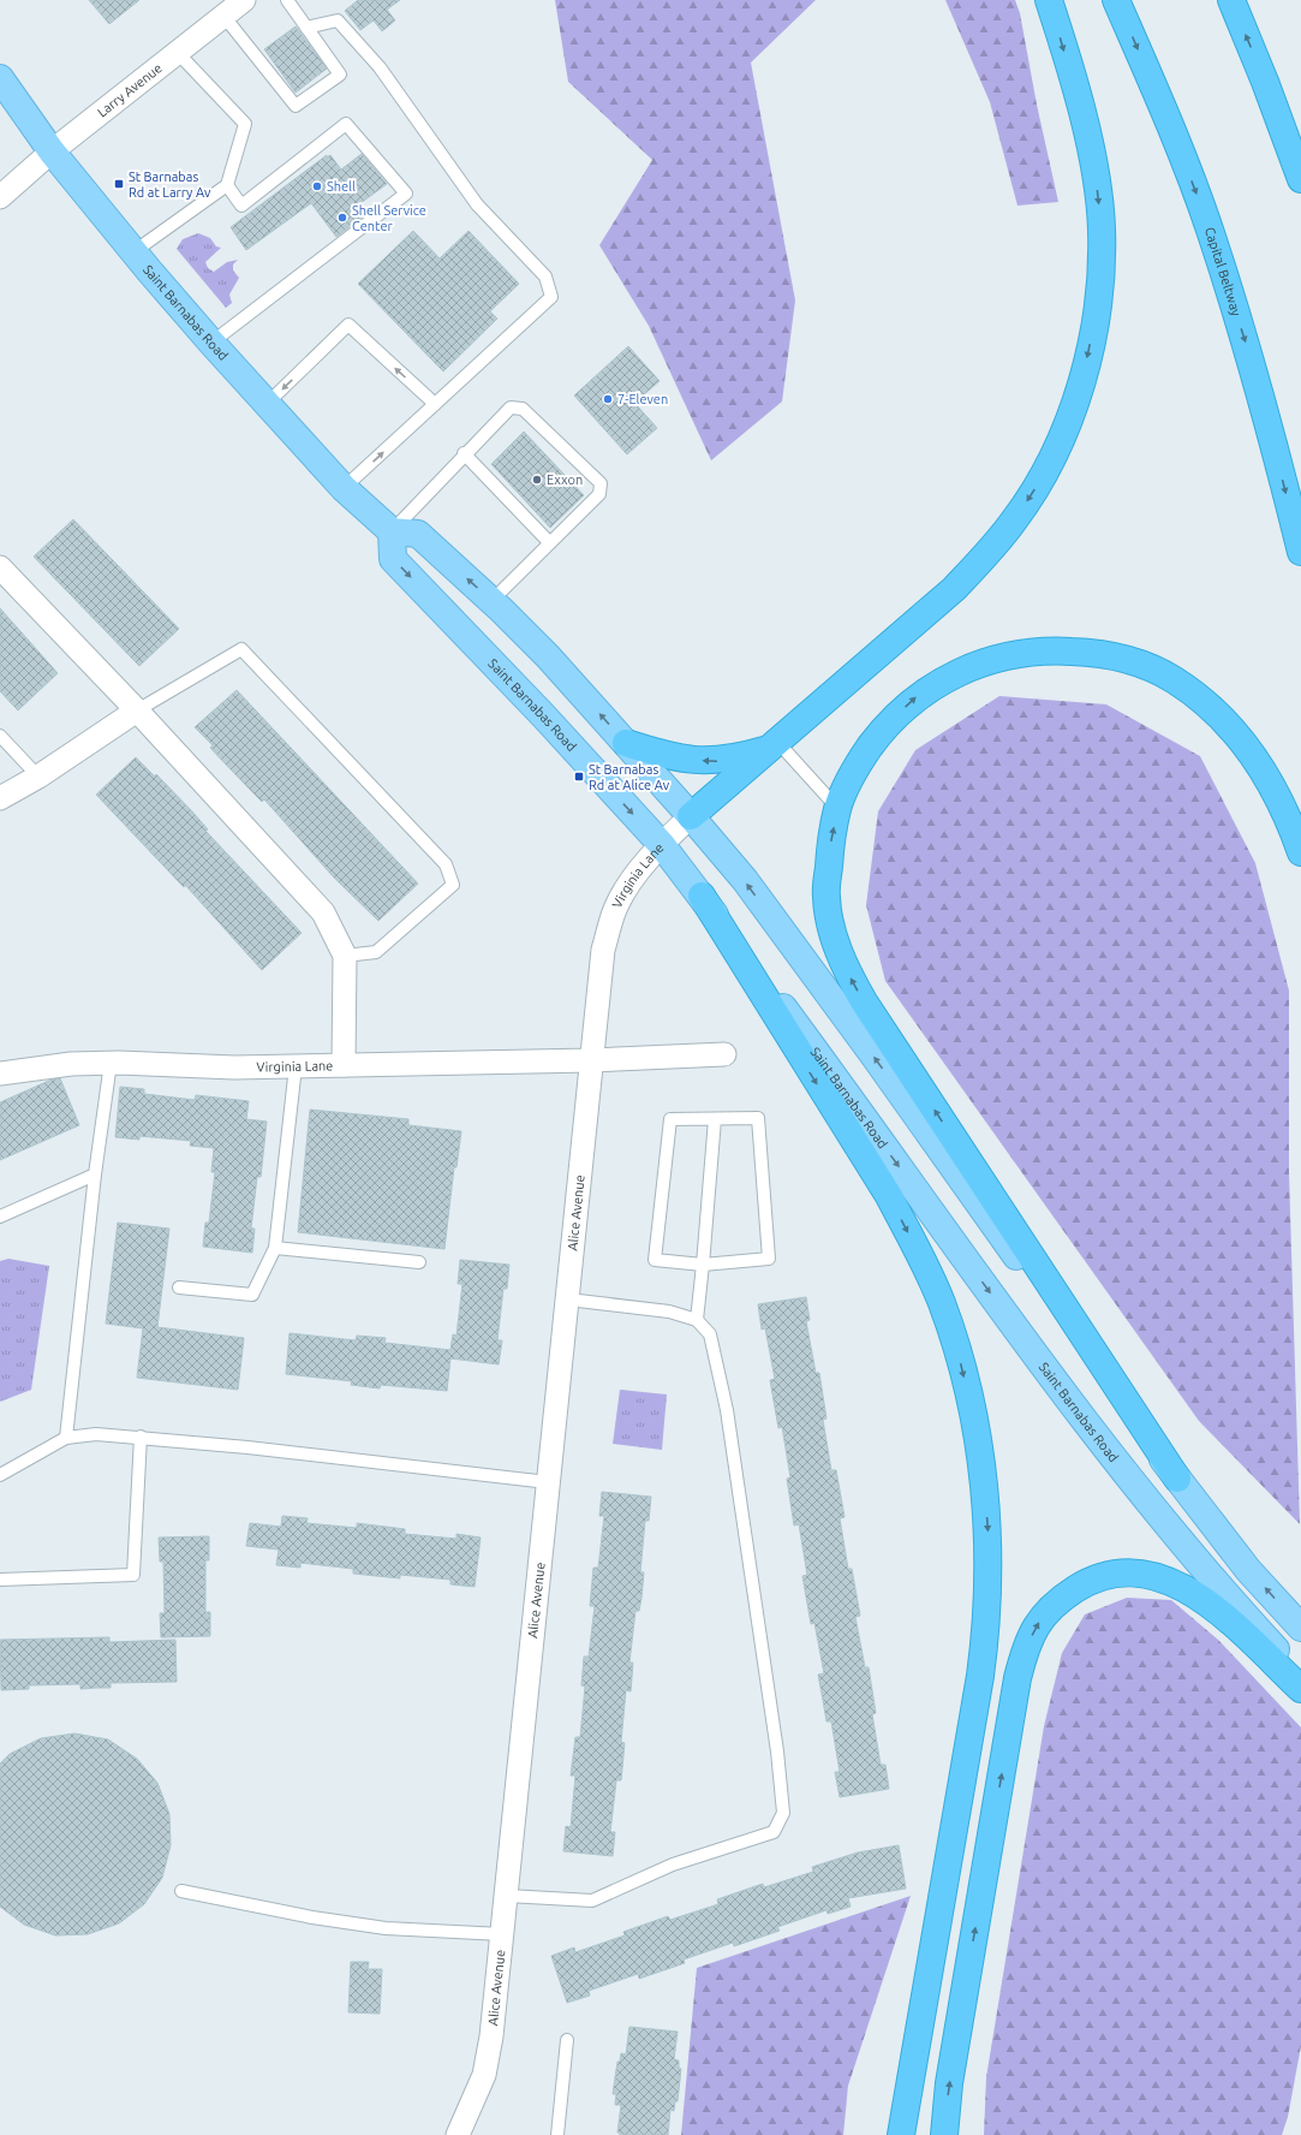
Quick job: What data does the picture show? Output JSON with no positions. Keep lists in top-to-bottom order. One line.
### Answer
{"streets":{"highway":["Capital Beltway"],"main road":["Saint Barnabas Road"],"street":["Larry Avenue","Virginia Lane","Alice Avenue"]},"crossings":[["Larry Avenue","Saint Barnabas Road"],["Saint Barnabas Road","Virginia Lane"],["Virginia Lane","Alice Avenue"]],"places":{"transit":["St Barnabas Rd at Larry Av","St Barnabas Rd at Alice Av"],"other":["Shell","Shell Service Center","7-Eleven","Exxon"]}}
